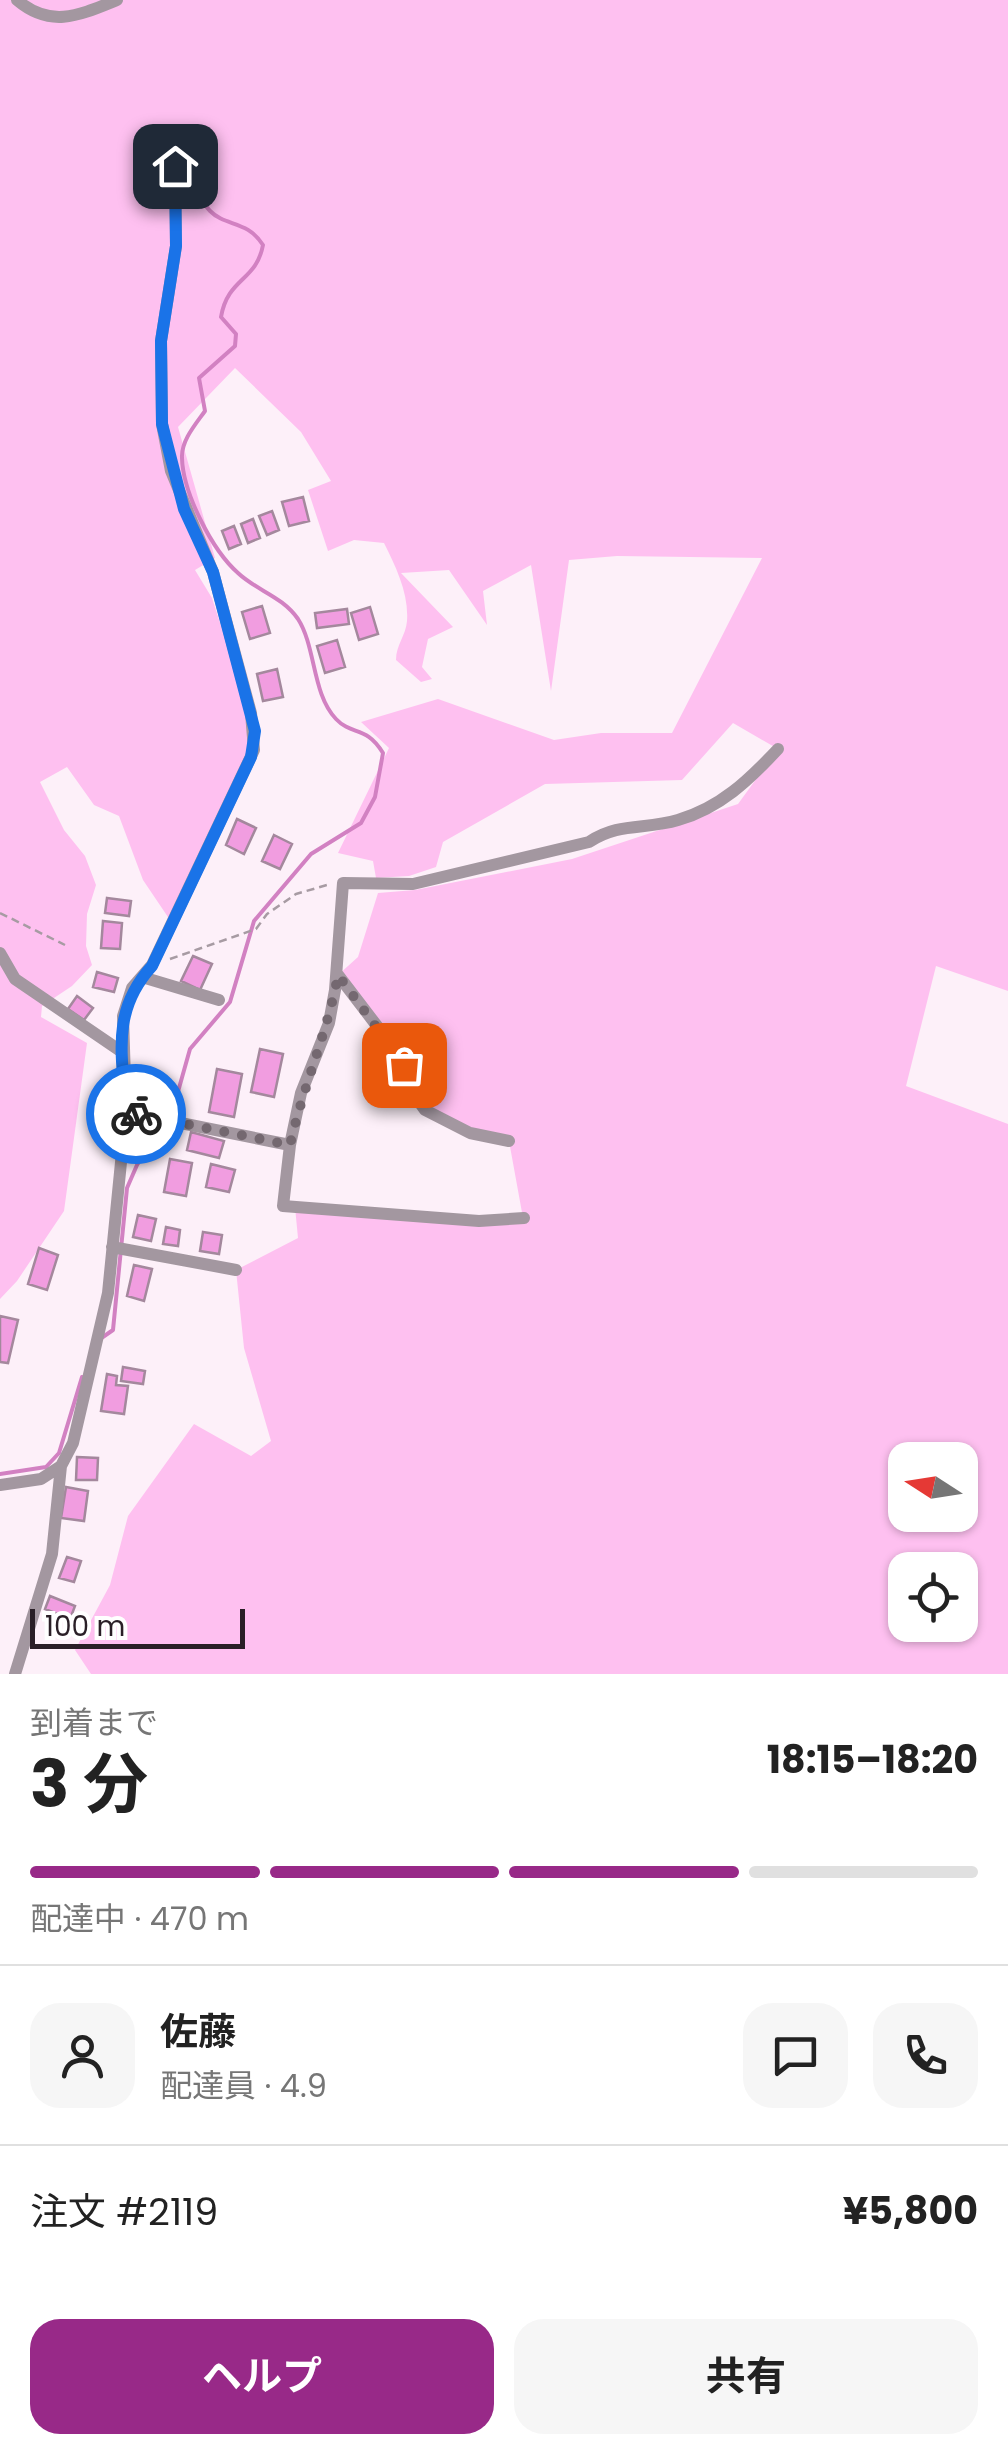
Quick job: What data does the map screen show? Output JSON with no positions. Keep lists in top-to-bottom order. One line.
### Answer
{"scale_bar":"100 m","north":"left","page":{"scale":"100 m","heading":["3 分","到着まで","18:15–18:20"],"panel":["佐藤","配達員 · 4.9","注文 #2119","¥5,800"],"bar":"配達中 · 470 m","buttons":["ヘルプ","共有"]}}
